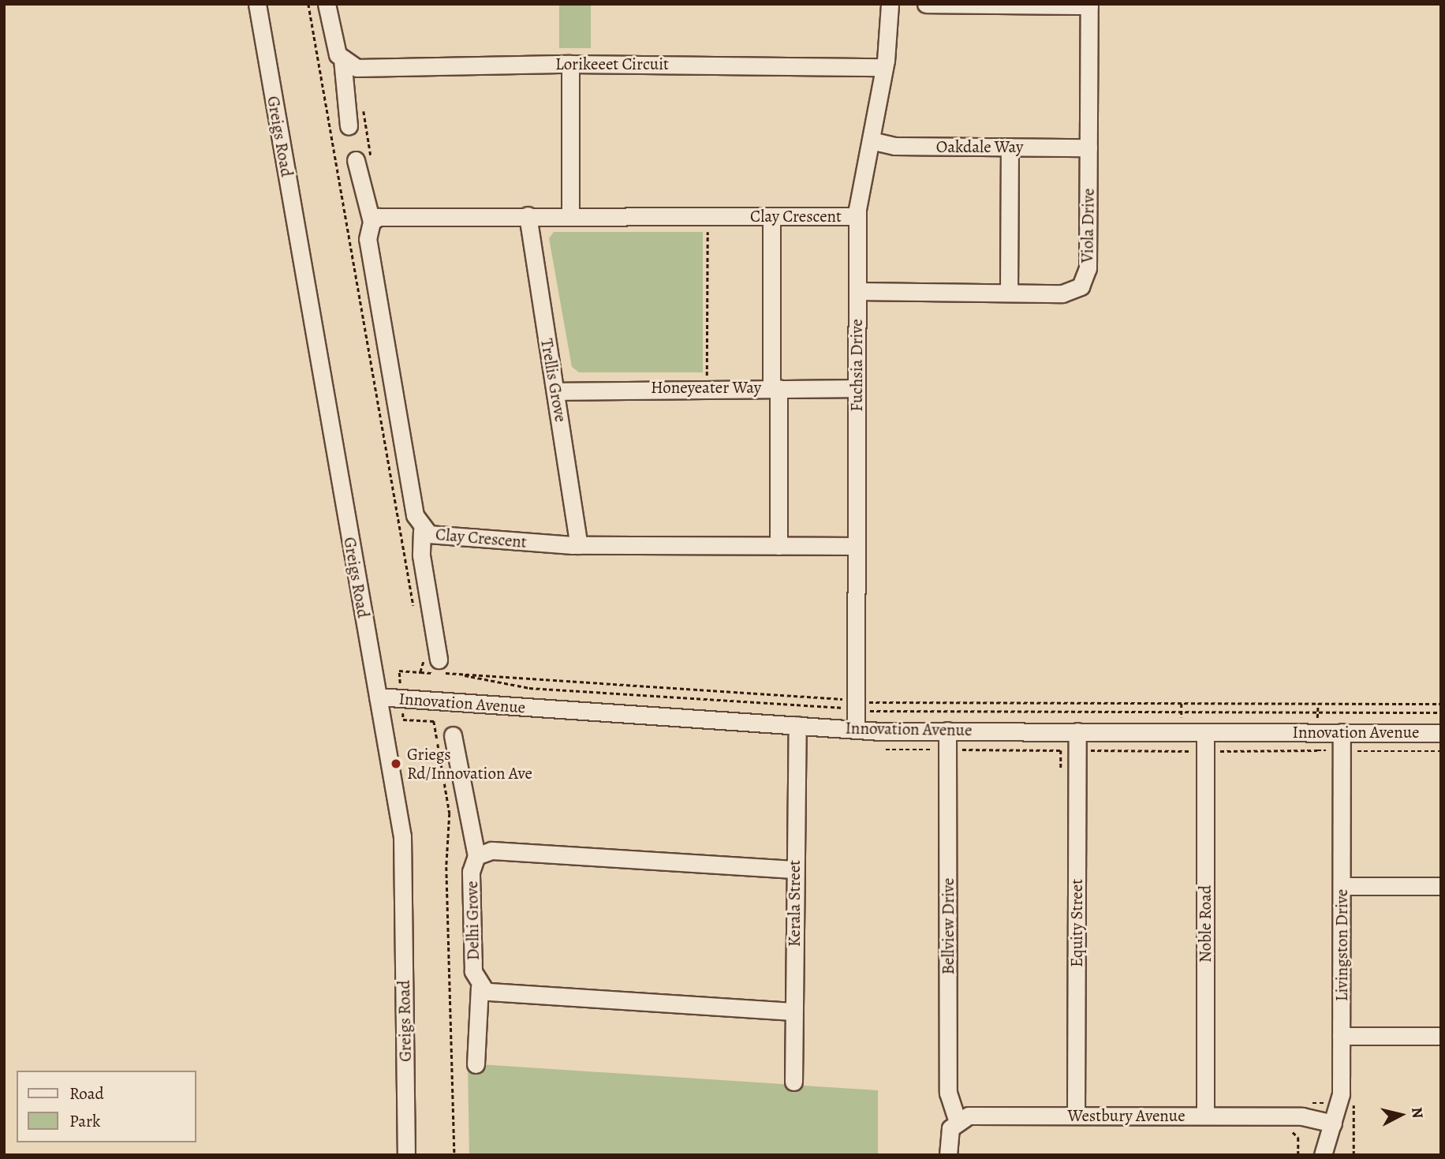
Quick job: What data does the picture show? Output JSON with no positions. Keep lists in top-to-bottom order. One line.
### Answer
{"streets":{"street":["Lorikeeet Circuit","Greigs Road","Oakdale Way","Clay Crescent","Viola Drive","Fuchsia Drive","Trellis Grove","Honeyeater Way","Innovation Avenue","Kerala Street","Delhi Grove","Equity Street","Noble Road","Bellview Drive","Livingston Drive","Westbury Avenue"]},"crossings":[["Lorikeeet Circuit","Fuchsia Drive"],["Greigs Road","Innovation Avenue"],["Oakdale Way","Viola Drive"],["Oakdale Way","Fuchsia Drive"],["Clay Crescent","Fuchsia Drive"],["Clay Crescent","Trellis Grove"],["Viola Drive","Fuchsia Drive"],["Fuchsia Drive","Honeyeater Way"],["Fuchsia Drive","Innovation Avenue"],["Trellis Grove","Honeyeater Way"],["Innovation Avenue","Kerala Street"],["Innovation Avenue","Equity Street"],["Innovation Avenue","Noble Road"],["Innovation Avenue","Bellview Drive"],["Innovation Avenue","Livingston Drive"],["Equity Street","Westbury Avenue"],["Noble Road","Westbury Avenue"],["Bellview Drive","Westbury Avenue"],["Livingston Drive","Westbury Avenue"]],"places":["Griegs Rd/Innovation Ave"],"legend":["Road","Park"],"north":"right"}
